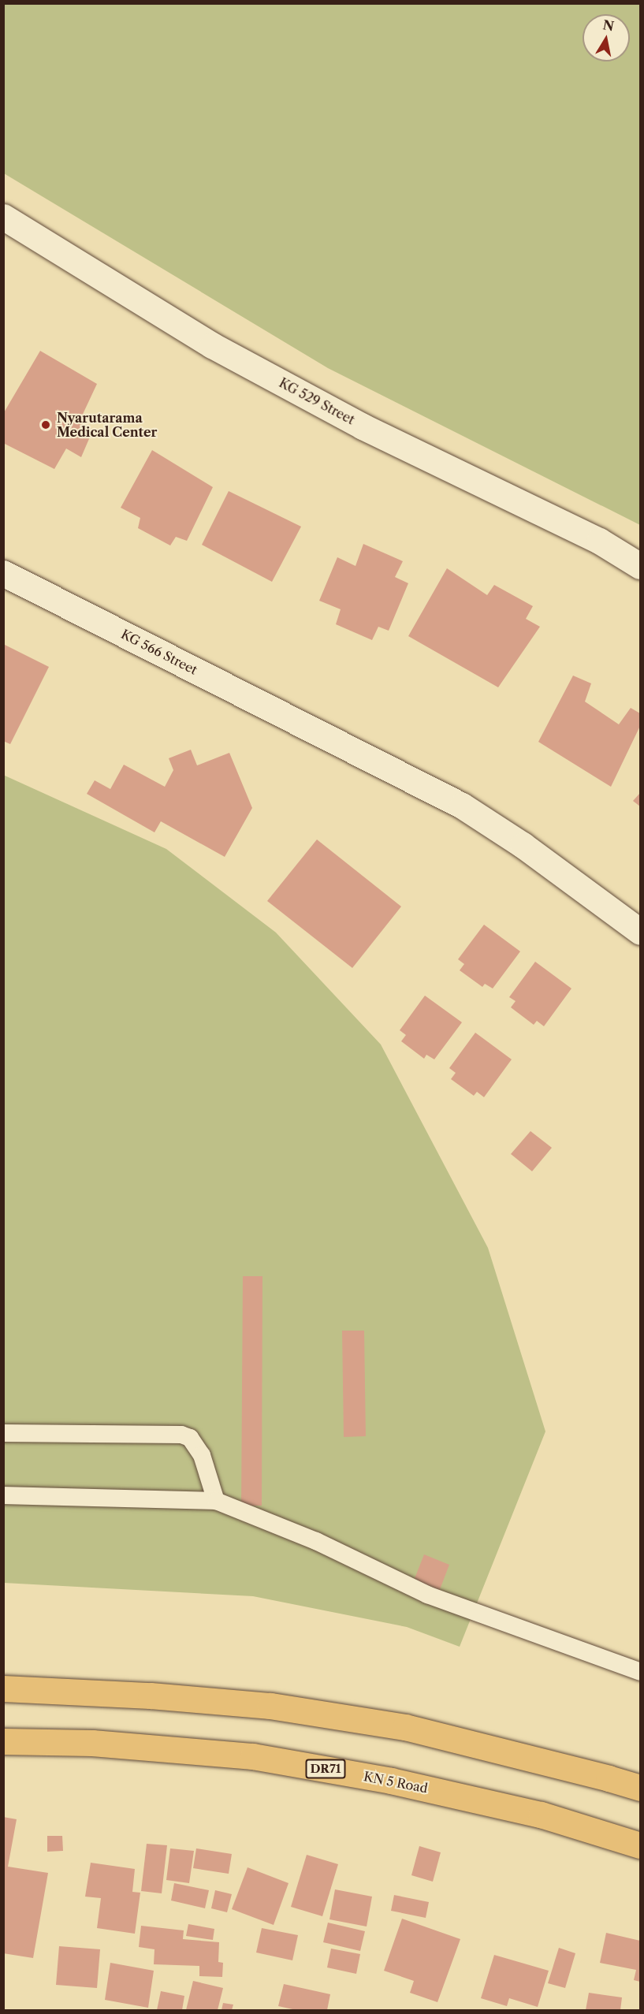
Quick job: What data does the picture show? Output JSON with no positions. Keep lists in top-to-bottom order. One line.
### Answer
{"streets":{"main road":["DR71","KN 5 Road"],"street":["KG 529 Street","KG 566 Street"]},"places":["Nyarutarama Medical Center"],"north":"top"}
